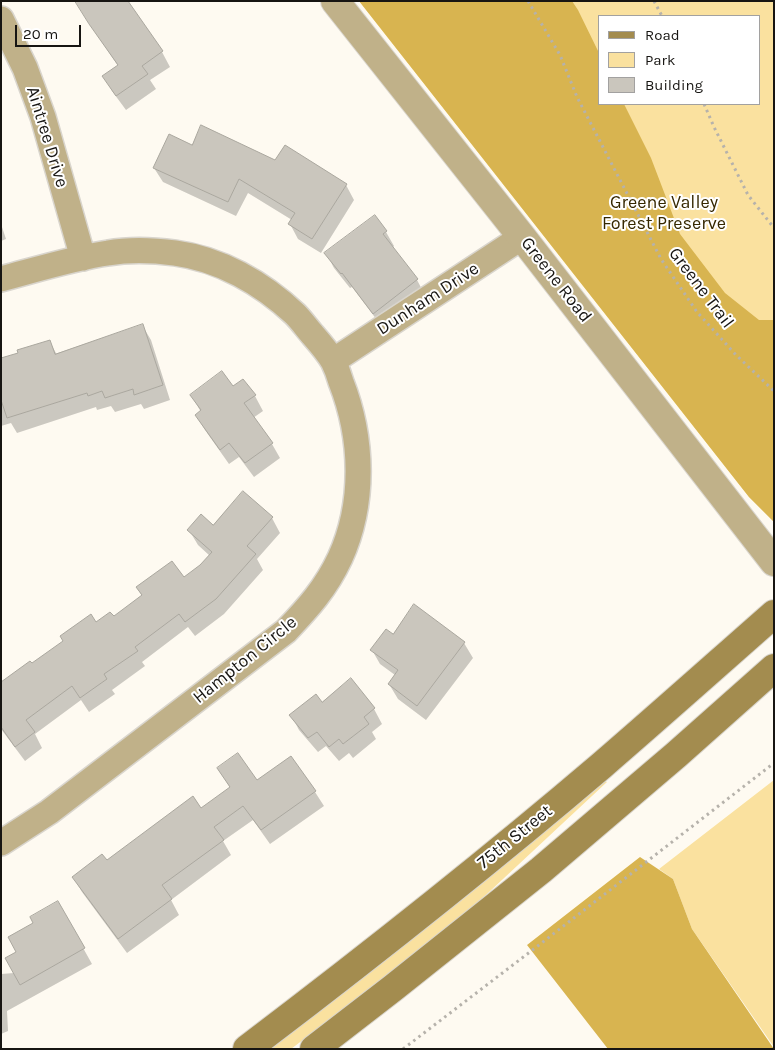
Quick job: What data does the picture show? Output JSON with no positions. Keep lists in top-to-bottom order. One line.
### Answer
{"streets":{"main road":["75th Street"],"street":["Aintree Drive","Greene Road","Dunham Drive","Hampton Circle"],"path":["Greene Trail"]},"crossings":[["Aintree Drive","Hampton Circle"],["Greene Road","Dunham Drive"],["Dunham Drive","Hampton Circle"]],"parks":["Greene Valley Forest Preserve"],"legend":["Road","Park","Building"],"scale_bar":"20 m"}
